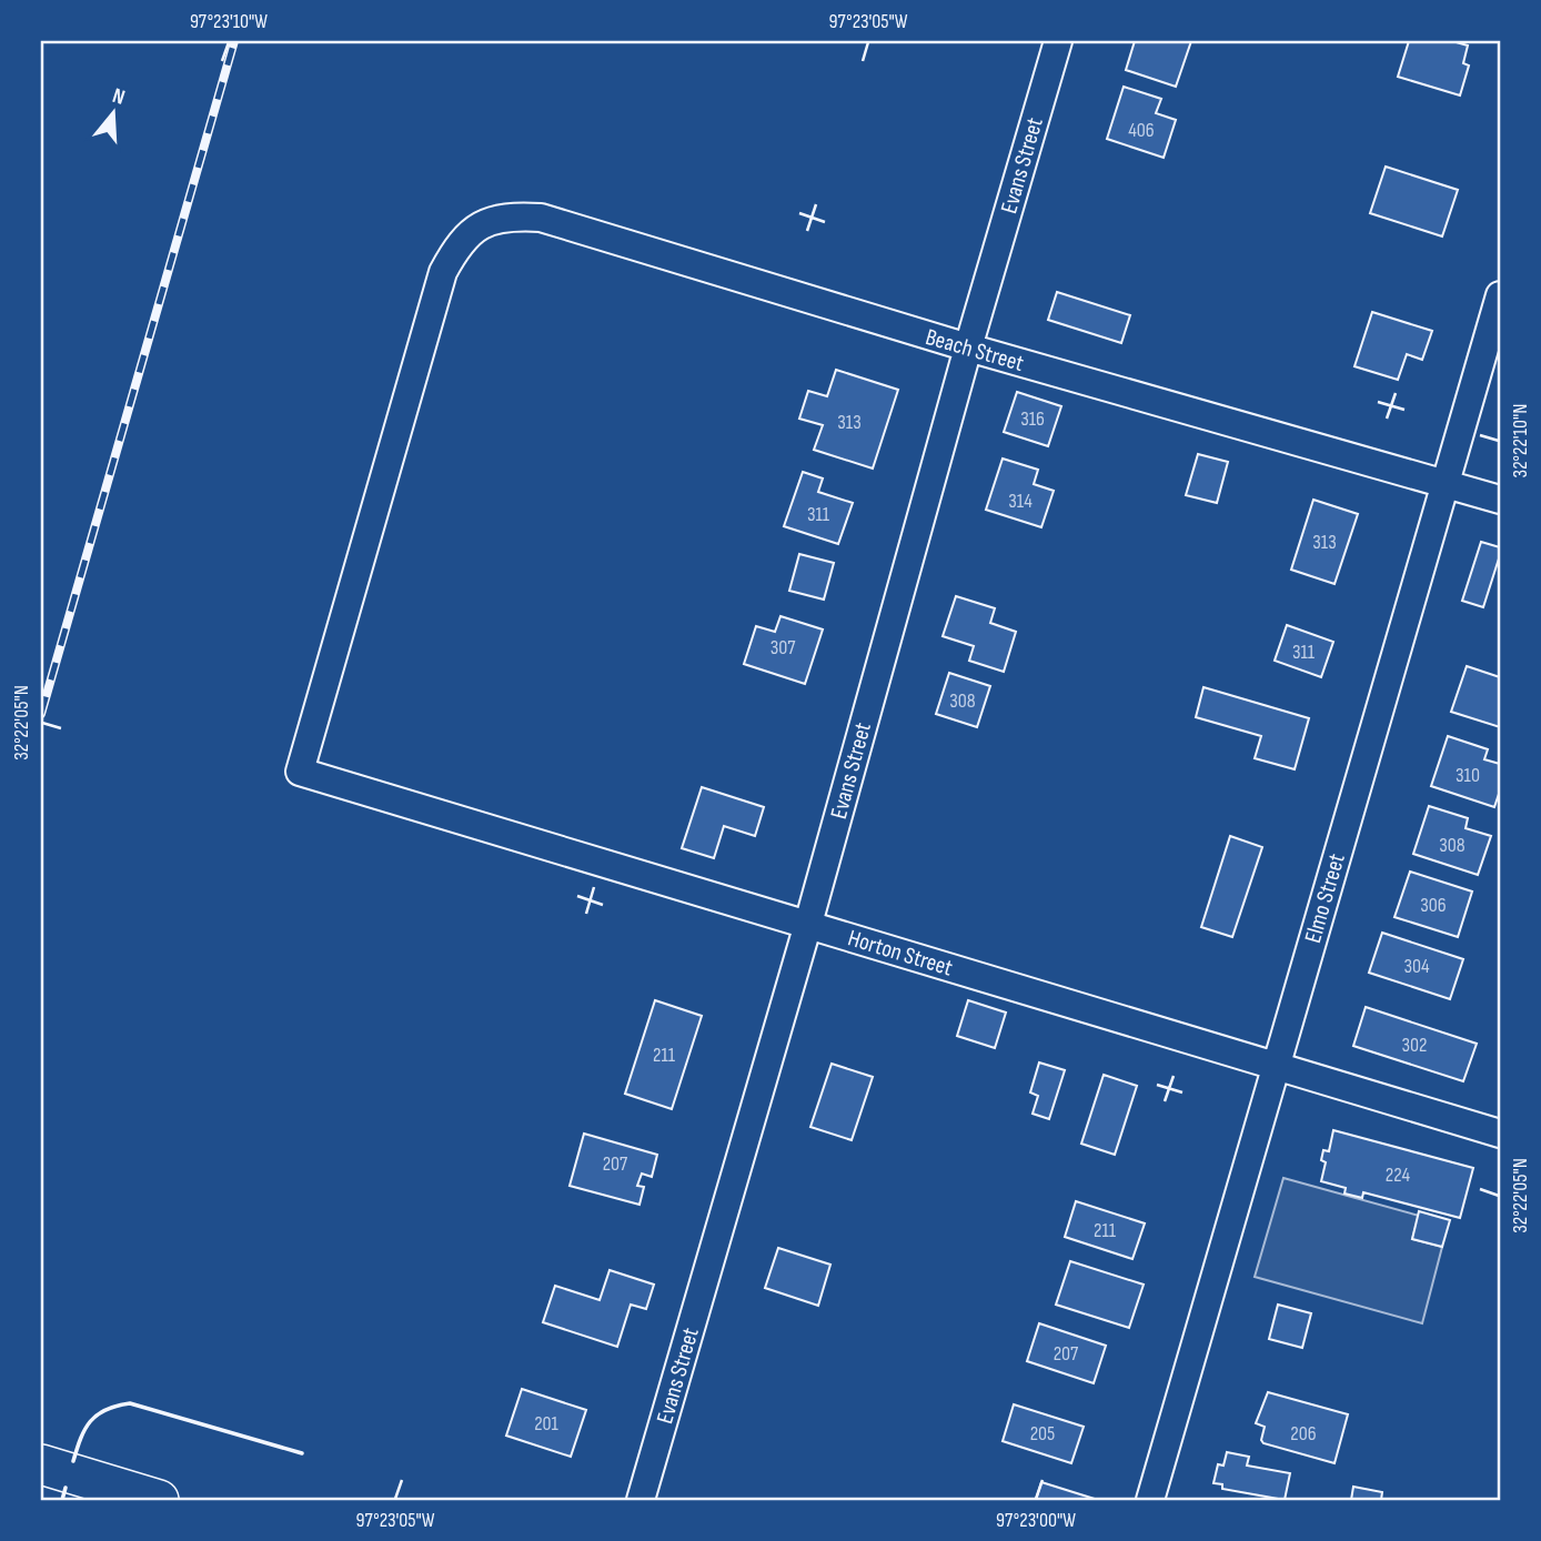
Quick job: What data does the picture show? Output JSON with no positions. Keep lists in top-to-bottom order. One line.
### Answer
{"streets":{"street":["Evans Street","Beach Street","Elmo Street","Horton Street"]},"crossings":[["Evans Street","Beach Street"],["Evans Street","Horton Street"],["Beach Street","Elmo Street"],["Beach Street","Horton Street"],["Elmo Street","Horton Street"]],"house_numbers":["406","316","313","314","311","313","307","311","308","310","308","306","304","302","211","207","224","211","207","201","205","206"],"north":"top","coordinates":["97°23'10\"W","97°23'05\"W","32°22'10\"N","32°22'05\"N","97°23'00\"W"]}
